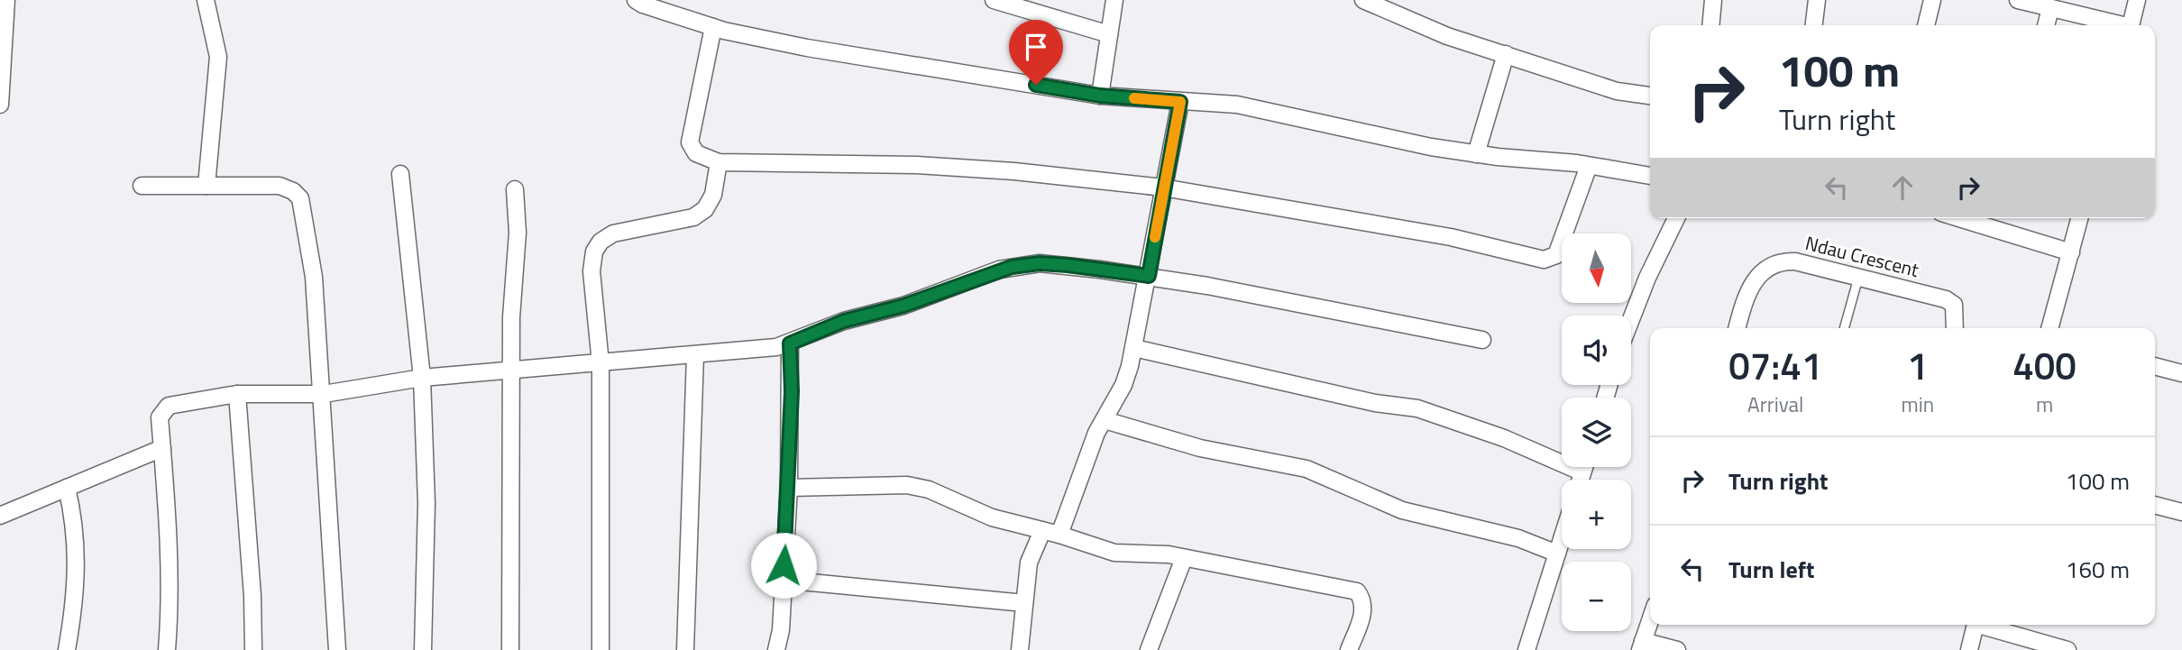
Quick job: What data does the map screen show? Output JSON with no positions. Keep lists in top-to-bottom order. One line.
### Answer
{"streets":{"street":["Ndau Crescent"]},"north":"bottom","page":{"turn":["100 m","Turn right"],"map_buttons":["+","−"],"eta":["07:41","Arrival","1","min","400","m"],"list":[{"name":"Turn right","value":"100 m"},{"name":"Turn left","value":"160 m"}]}}
